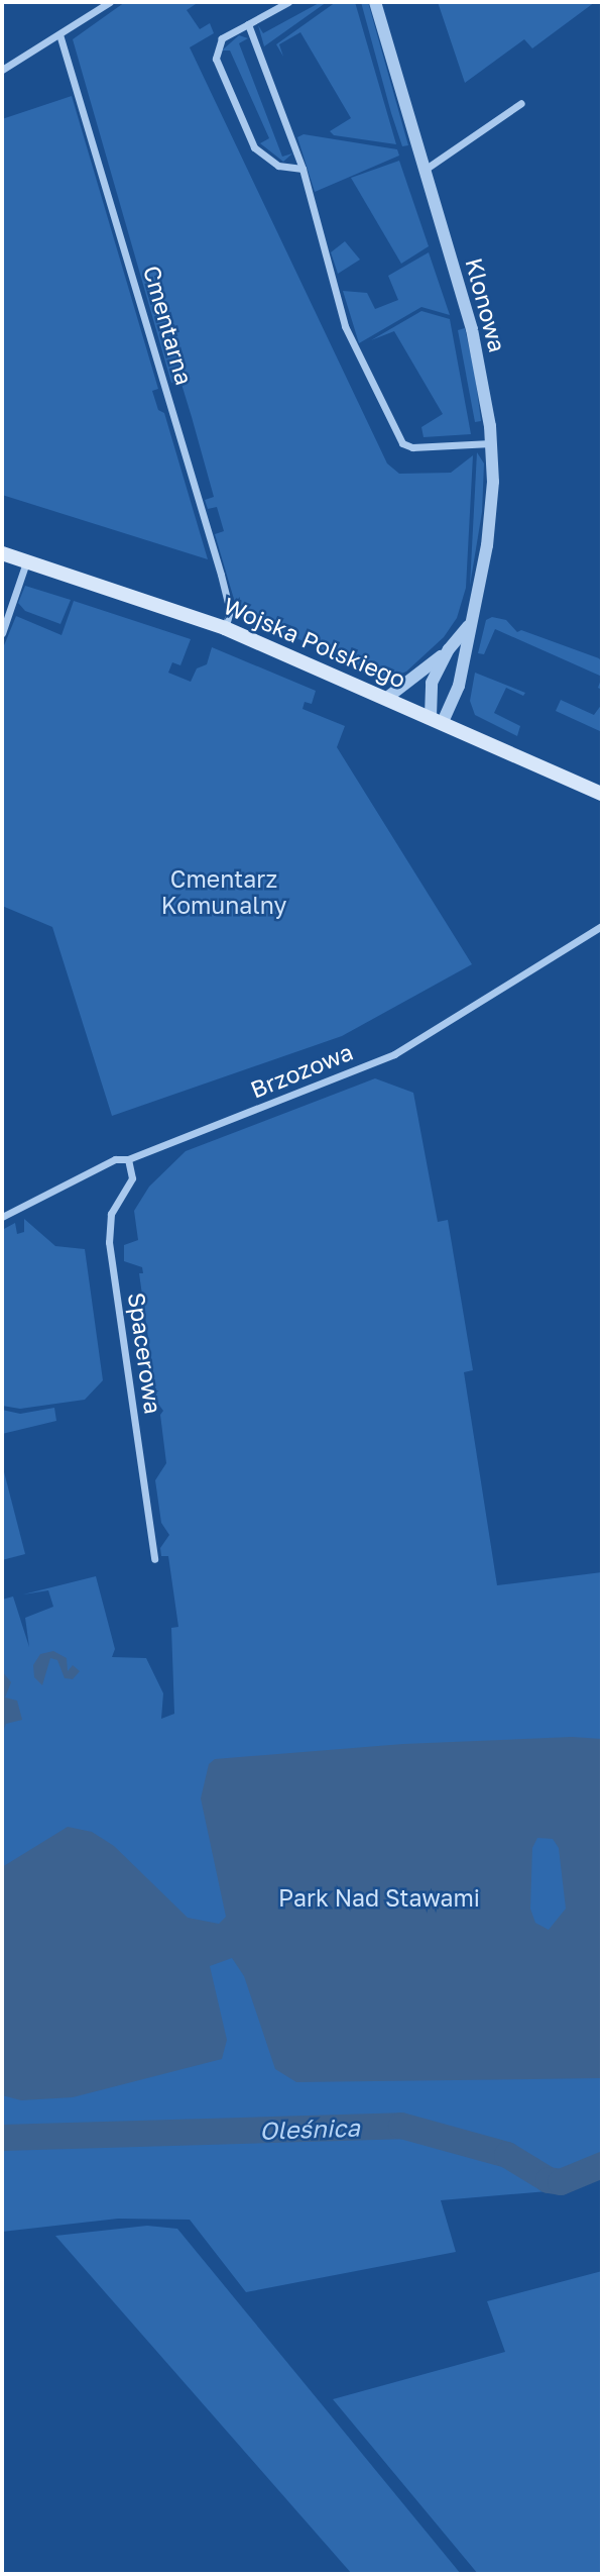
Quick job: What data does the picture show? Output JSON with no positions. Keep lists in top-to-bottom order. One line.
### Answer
{"streets":{"main road":["Wojska Polskiego"],"street":["Klonowa","Cmentarna","Brzozowa","Spacerowa"]},"crossings":[["Klonowa","Wojska Polskiego"],["Cmentarna","Wojska Polskiego"],["Brzozowa","Spacerowa"]],"water":["Oleśnica"],"parks":["Cmentarz Komunalny","Park Nad Stawami"]}
